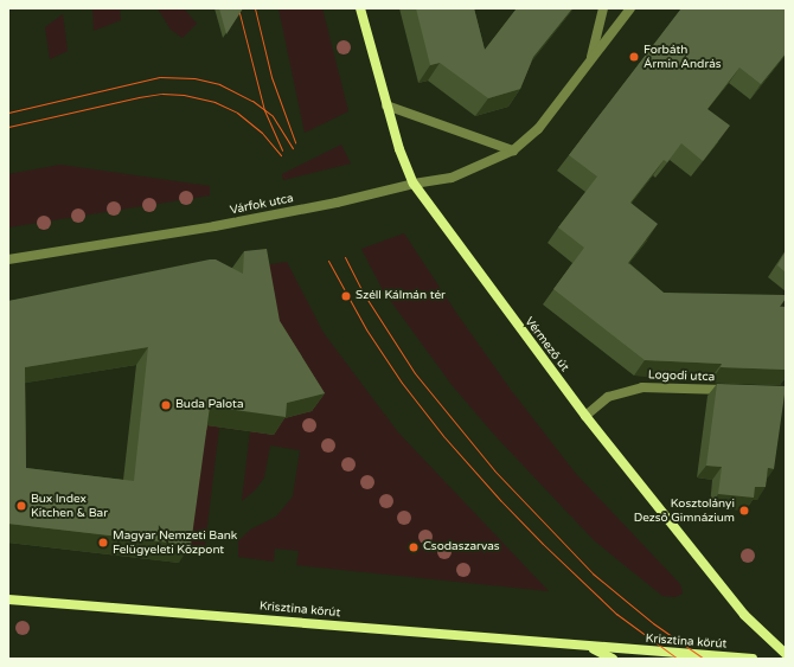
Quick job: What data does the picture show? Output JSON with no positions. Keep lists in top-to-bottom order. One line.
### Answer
{"streets":{"main road":["Vérmező út","Krisztina körút"],"street":["Várfok utca","Logodi utca"]},"crossings":[["Várfok utca","Vérmező út"],["Vérmező út","Logodi utca"]],"places":["Forbáth Ármin András","Széll Kálmán tér","Buda Palota","Bux Index Kitchen & Bar","Kosztolányi Dezső Gimnázium","Magyar Nemzeti Bank Felügyeleti Központ","Csodaszarvas"]}
